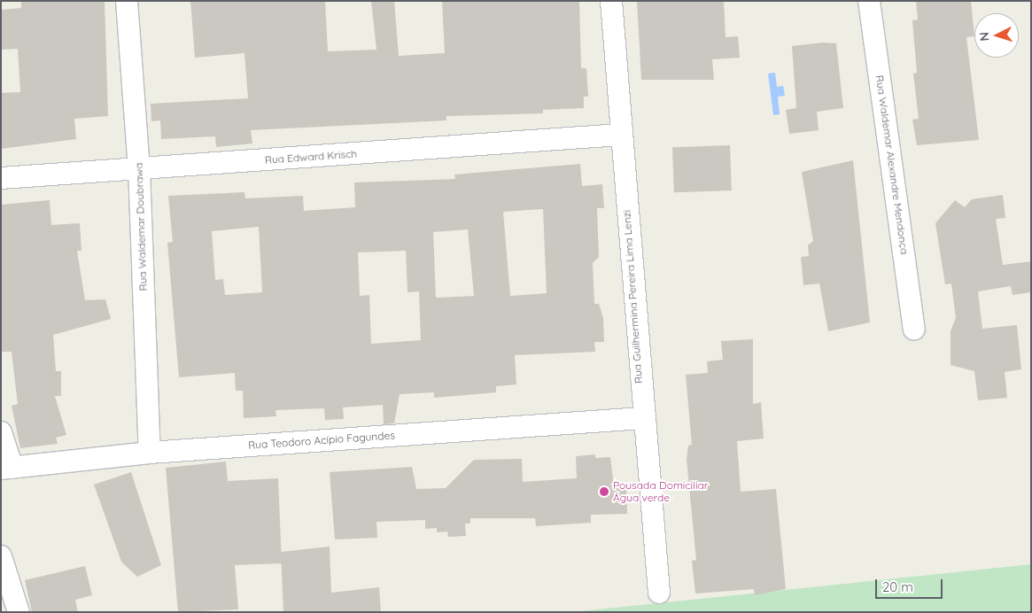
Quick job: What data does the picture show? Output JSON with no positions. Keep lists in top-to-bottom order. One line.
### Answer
{"streets":{"street":["Rua Edward Krisch","Rua Waldemar Alexandre Mendonça","Rua Waldemar Doubrawa","Rua Guilhermina Pereira Lima Lenzi","Rua Teodoro Acípio Fagundes"]},"crossings":[["Rua Edward Krisch","Rua Waldemar Doubrawa"],["Rua Edward Krisch","Rua Guilhermina Pereira Lima Lenzi"],["Rua Waldemar Doubrawa","Rua Teodoro Acípio Fagundes"],["Rua Guilhermina Pereira Lima Lenzi","Rua Teodoro Acípio Fagundes"]],"places":["Pousada Domiciliar Água verde"],"scale_bar":"20 m","north":"left"}
